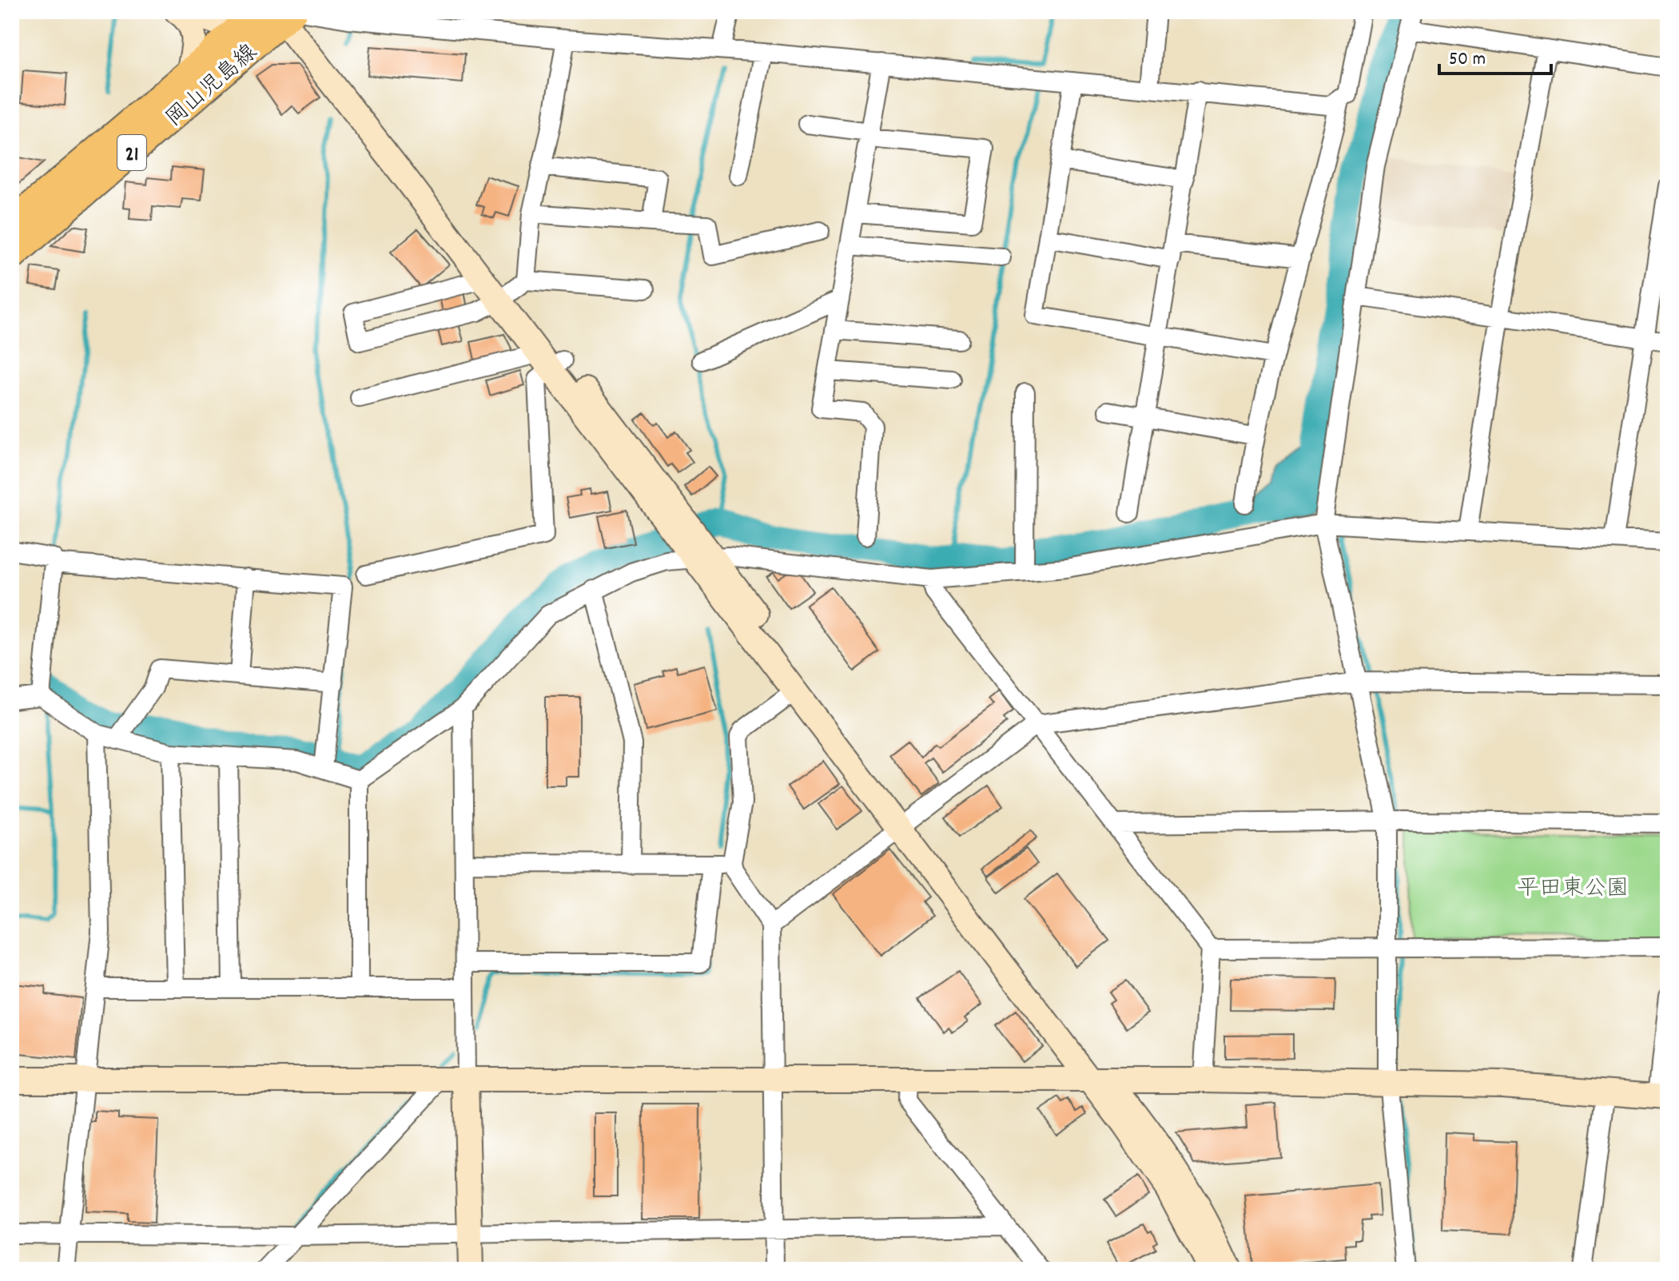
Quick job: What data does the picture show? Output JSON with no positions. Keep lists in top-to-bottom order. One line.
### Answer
{"streets":{"main road":["岡山児島線","21"]},"parks":["平田東公園"],"scale_bar":"50 m"}
